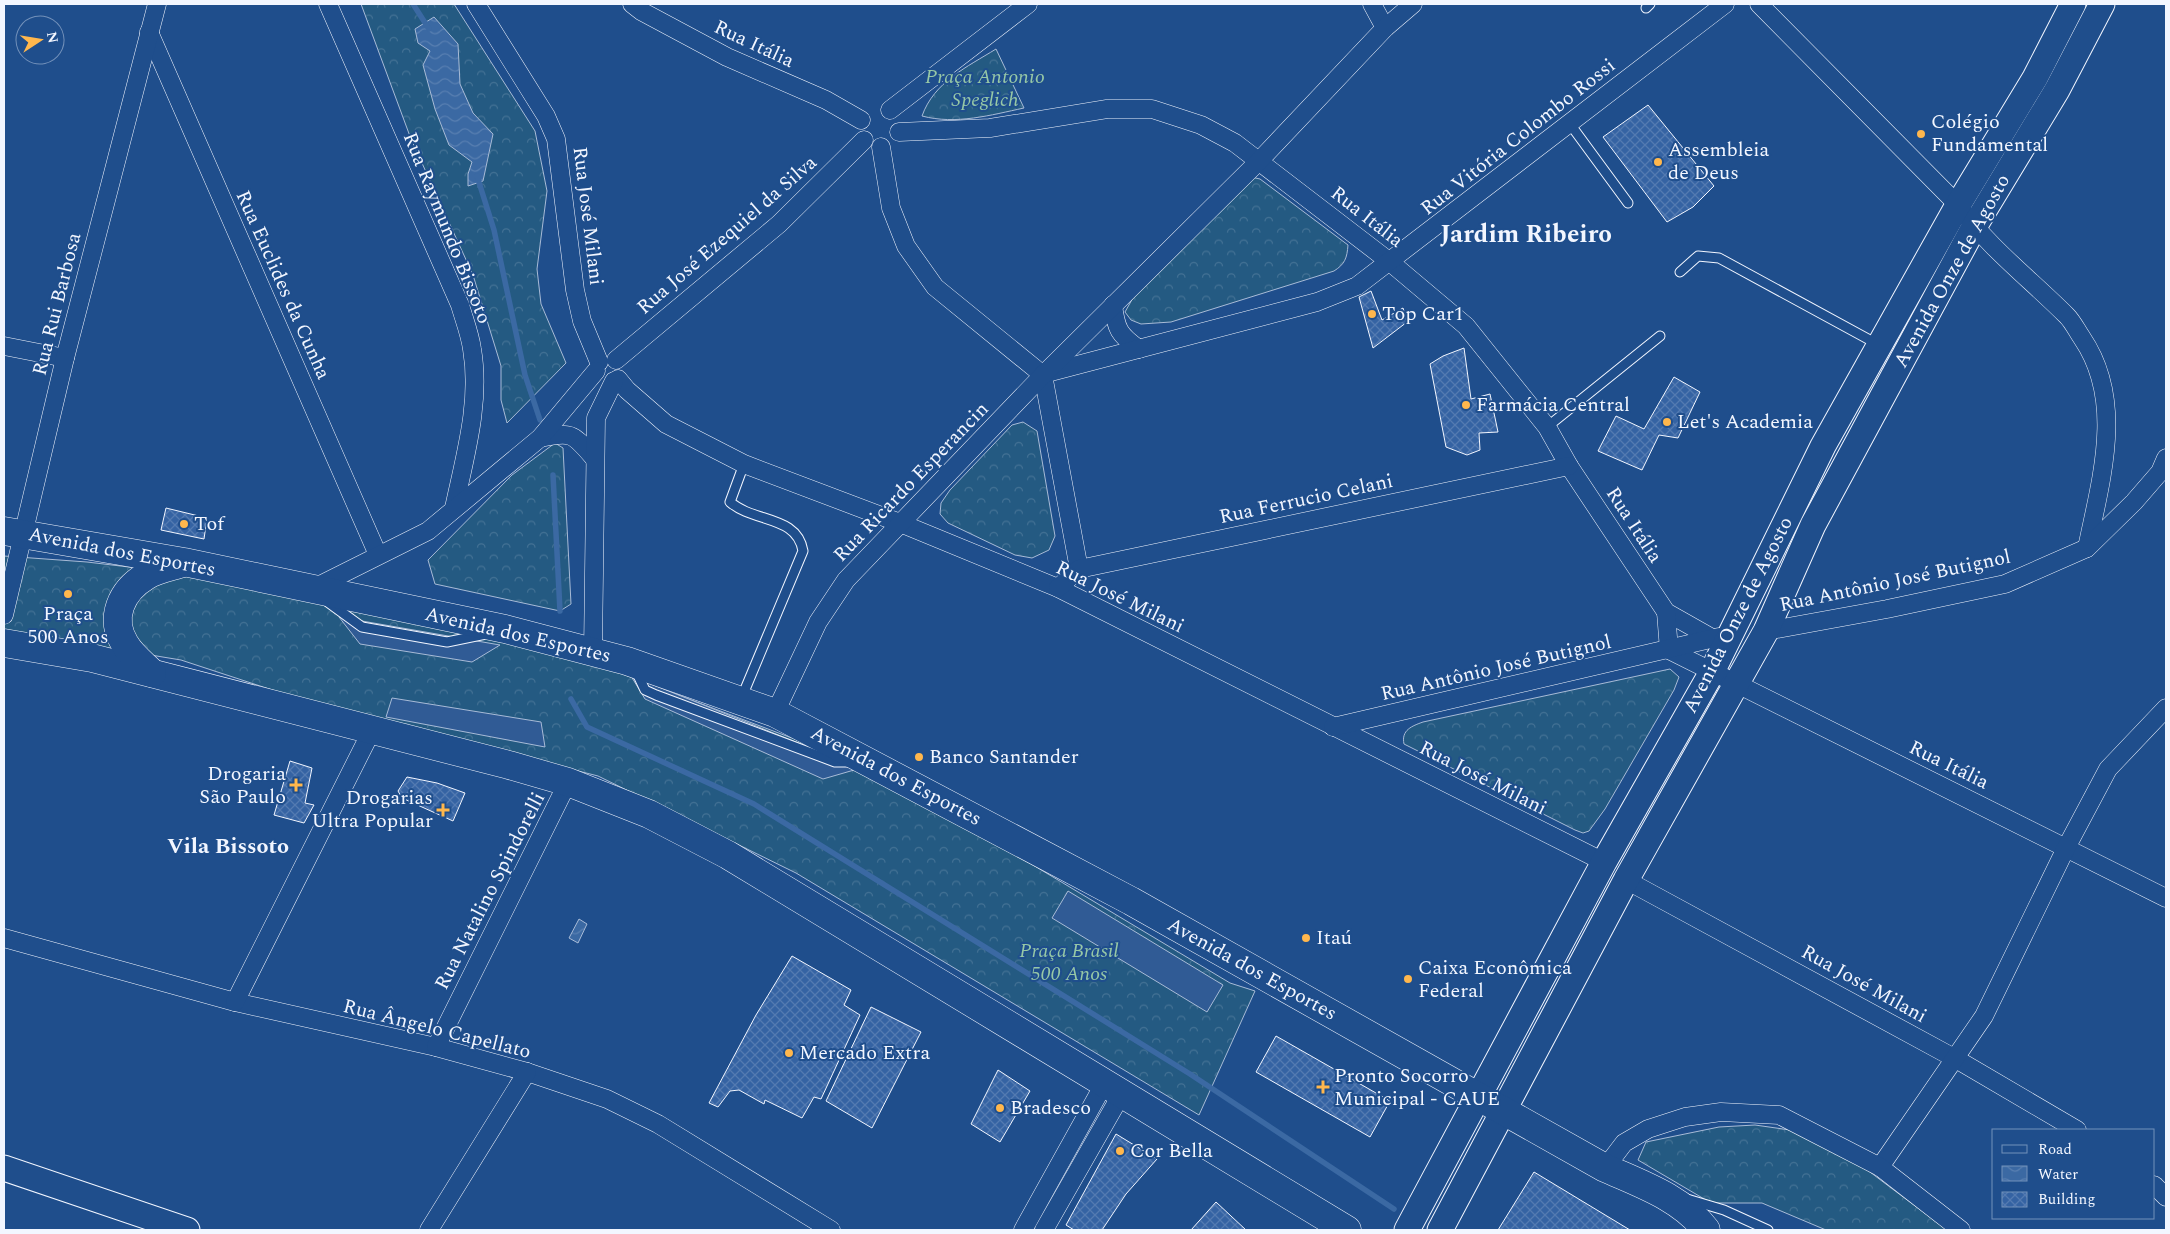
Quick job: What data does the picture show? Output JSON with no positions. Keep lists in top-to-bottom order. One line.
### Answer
{"streets":{"main road":["Avenida Onze de Agosto","Avenida dos Esportes"],"street":["Rua Itália","Rua Vitória Colombo Rossi","Rua José Milani","Rua Raymundo Bissoto","Rua José Ezequiel da Silva","Rua Euclides da Cunha","Rua Rui Barbosa","Rua Ricardo Esperancin","Rua Ferrucio Celani","Rua Antônio José Butignol","Rua Natalino Spindorelli","Rua Ângelo Capellato"]},"crossings":[["Rua Itália","Rua Vitória Colombo Rossi"],["Rua Itália","Rua José Ezequiel da Silva"],["Rua Itália","Avenida Onze de Agosto"],["Rua Itália","Rua Ricardo Esperancin"],["Rua Itália","Rua Ferrucio Celani"],["Rua Itália","Rua Antônio José Butignol"],["Rua Vitória Colombo Rossi","Rua Ricardo Esperancin"],["Rua José Milani","Rua José Ezequiel da Silva"],["Rua José Milani","Avenida Onze de Agosto"],["Rua José Milani","Rua Ricardo Esperancin"],["Rua José Milani","Rua Antônio José Butignol"],["Rua Raymundo Bissoto","Rua José Ezequiel da Silva"],["Rua José Ezequiel da Silva","Rua Euclides da Cunha"],["Rua José Ezequiel da Silva","Avenida dos Esportes"],["Avenida Onze de Agosto","Avenida dos Esportes"],["Avenida Onze de Agosto","Rua Antônio José Butignol"],["Rua Euclides da Cunha","Rua Rui Barbosa"],["Rua Rui Barbosa","Avenida dos Esportes"],["Rua Ricardo Esperancin","Avenida dos Esportes"],["Rua Natalino Spindorelli","Rua Ângelo Capellato"]],"districts":["Jardim Ribeiro","Vila Bissoto"],"parks":["Praça Antonio Speglich","Praça Brasil 500 Anos"],"places":{"other":["Colégio Fundamental","Assembleia de Deus","Top Car1","Farmácia Central","Let's Academia","Tof","Praça 500 Anos","Banco Santander","Itaú","Caixa Econômica Federal","Mercado Extra","Bradesco","Cor Bella"],"health":["Drogaria São Paulo","Drogarias Ultra Popular","Pronto Socorro Municipal - CAUE"]},"legend":["Road","Water","Building"],"north":"right"}
